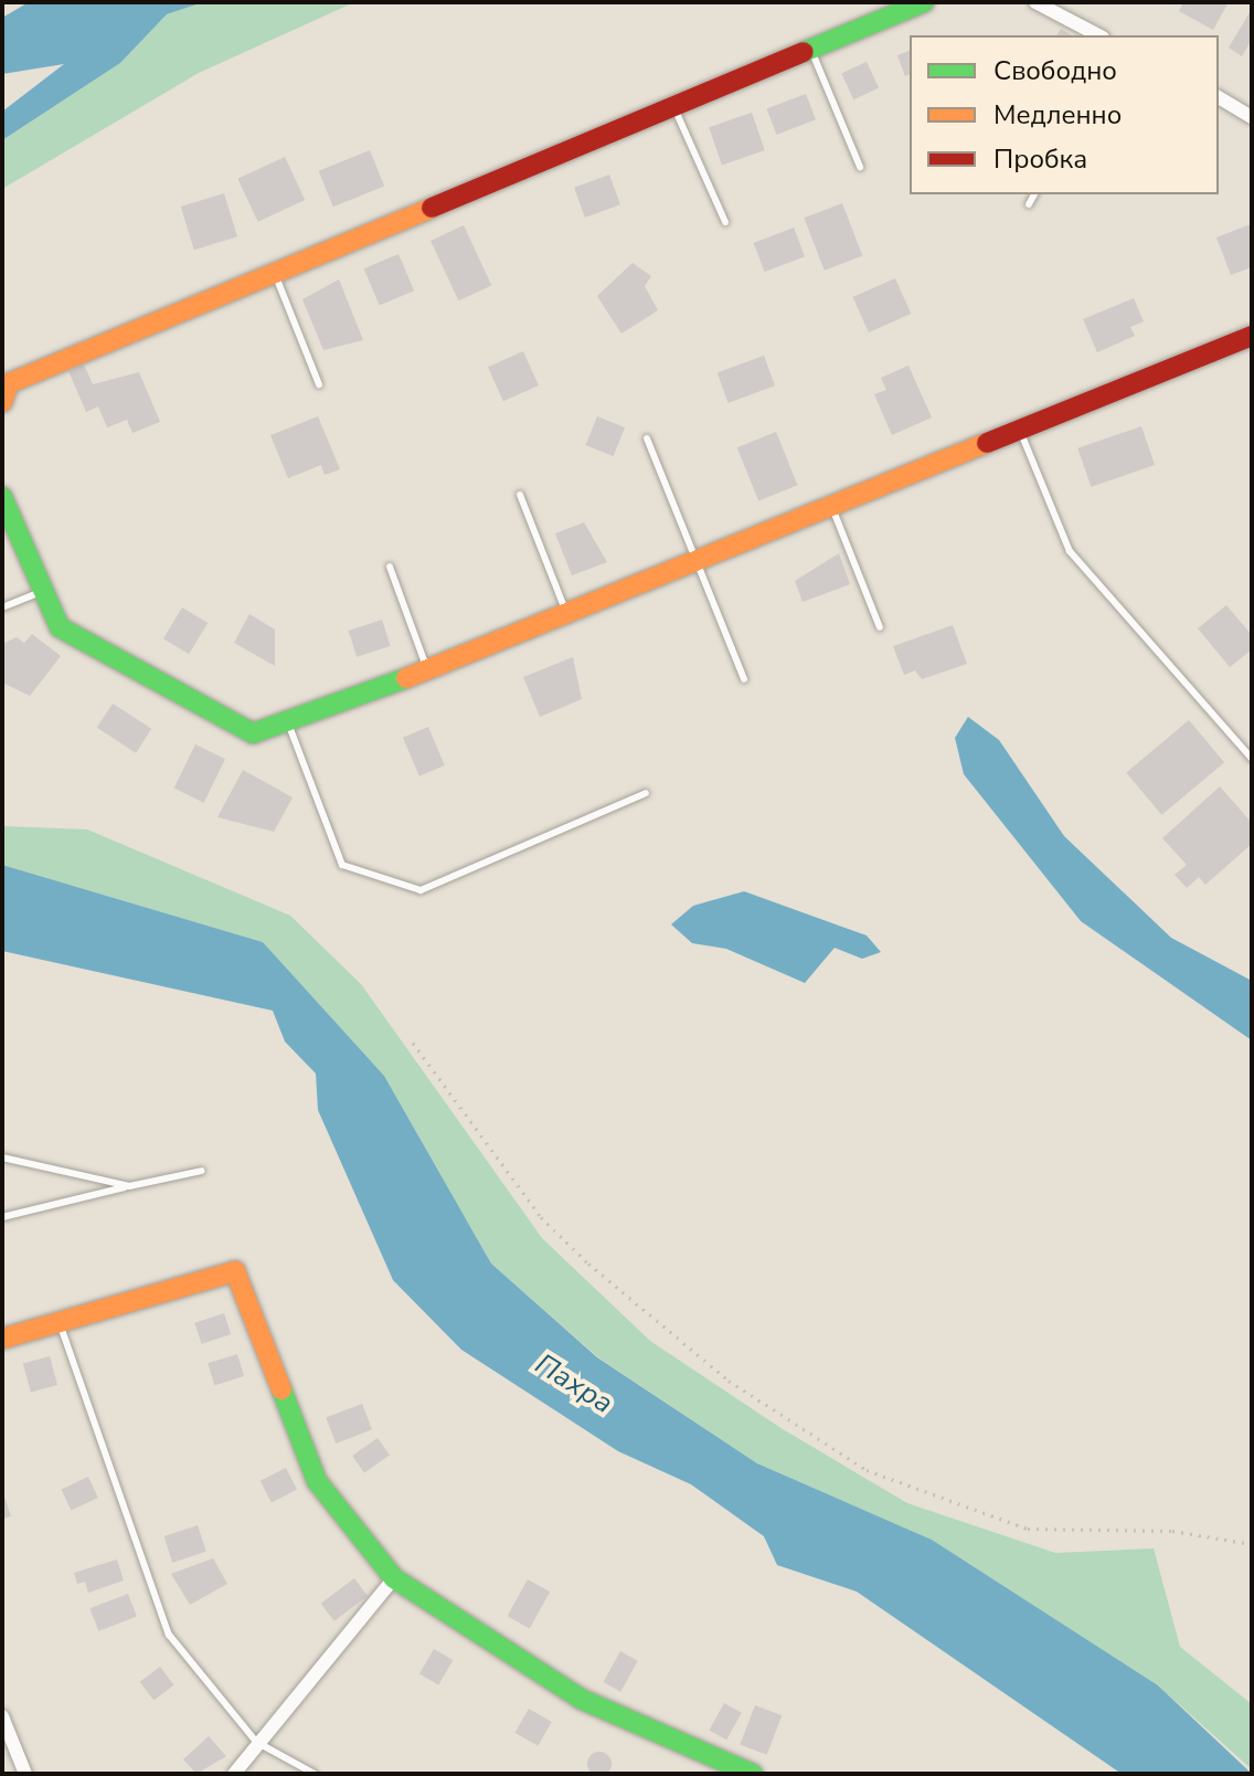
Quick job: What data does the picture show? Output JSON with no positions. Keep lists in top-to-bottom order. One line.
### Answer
{"water":["Пахра"],"legend":["Свободно","Медленно","Пробка"]}
